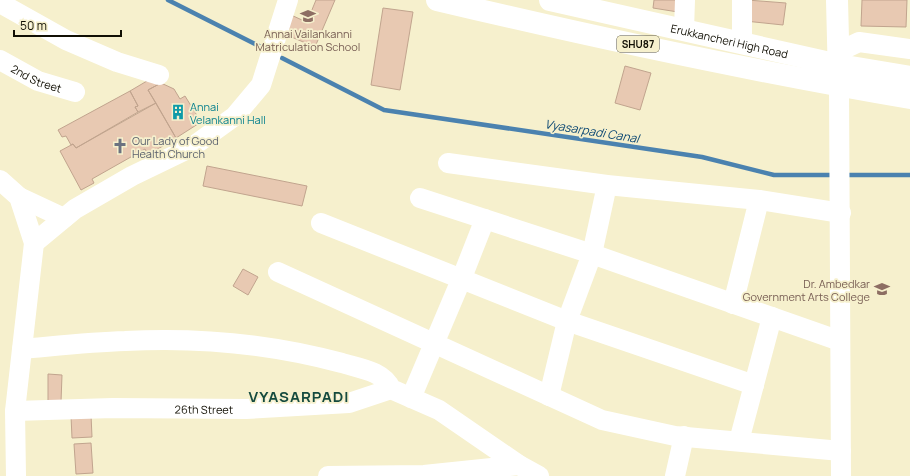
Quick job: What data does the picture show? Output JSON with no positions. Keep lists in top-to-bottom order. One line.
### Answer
{"streets":{"main road":["Erukkancheri High Road","SHU87"],"street":["2nd Street","26th Street"]},"crossings":[["Erukkancheri High Road","SHU87"]],"districts":["VYASARPADI"],"water":["Vyasarpadi Canal"],"places":{"school or university":["Annai Vailankanni Matriculation School","Dr. Ambedkar Government Arts College"],"building":["Annai Velankanni Hall"],"church":["Our Lady of Good Health Church"]},"scale_bar":"50 m"}
